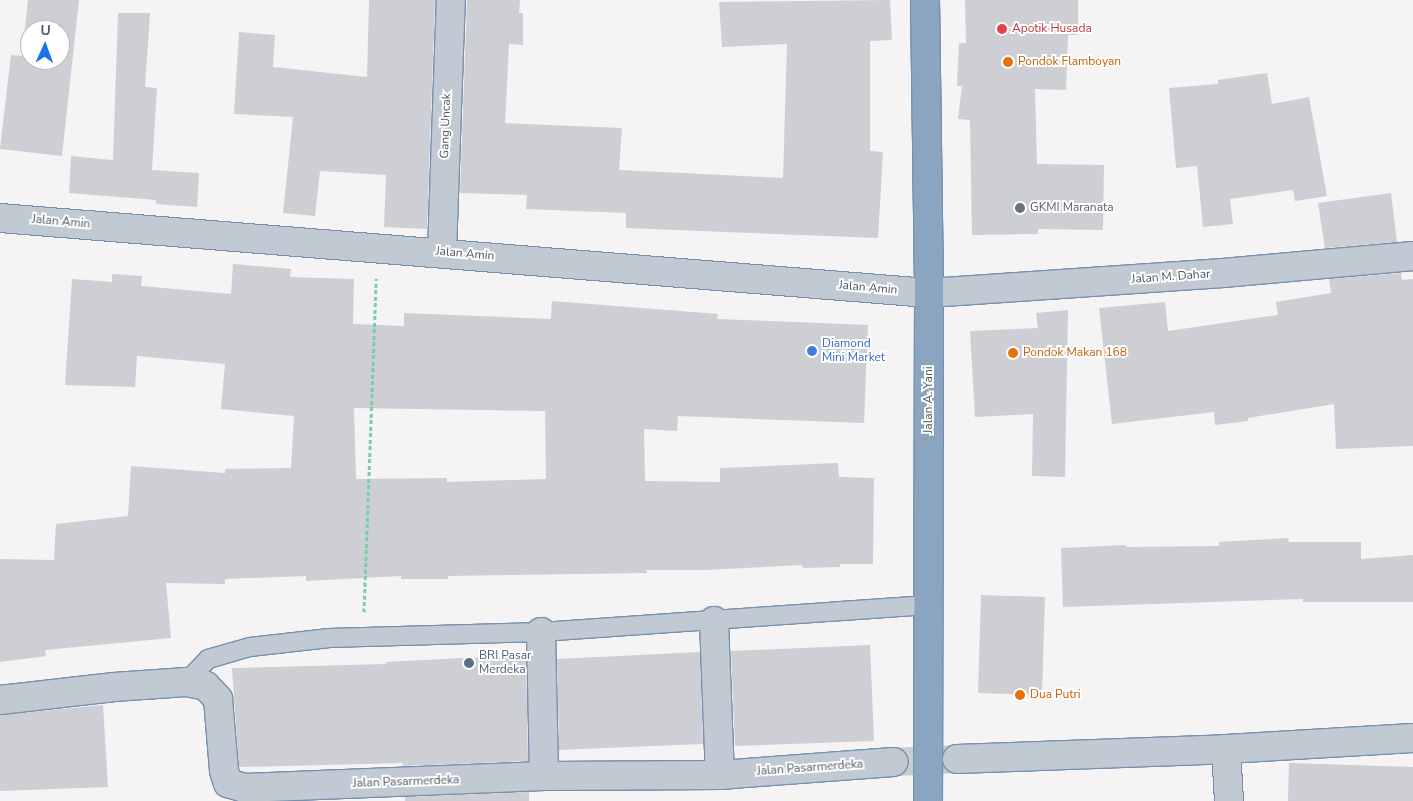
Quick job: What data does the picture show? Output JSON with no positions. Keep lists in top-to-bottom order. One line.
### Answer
{"streets":{"highway":["Jalan A. Yani"],"street":["Gang Uncak","Jalan Amin","Jalan M. Dahar","Jalan Pasarmerdeka"]},"crossings":[["Gang Uncak","Jalan Amin"],["Jalan Amin","Jalan M. Dahar"],["Jalan Amin","Jalan A. Yani"],["Jalan M. Dahar","Jalan A. Yani"]],"places":["Apotik Husada","Pondok Flamboyan","GKMI Maranata","Diamond Mini Market","Pondok Makan 168","BRI Pasar Merdeka","Dua Putri"],"north":"top"}
